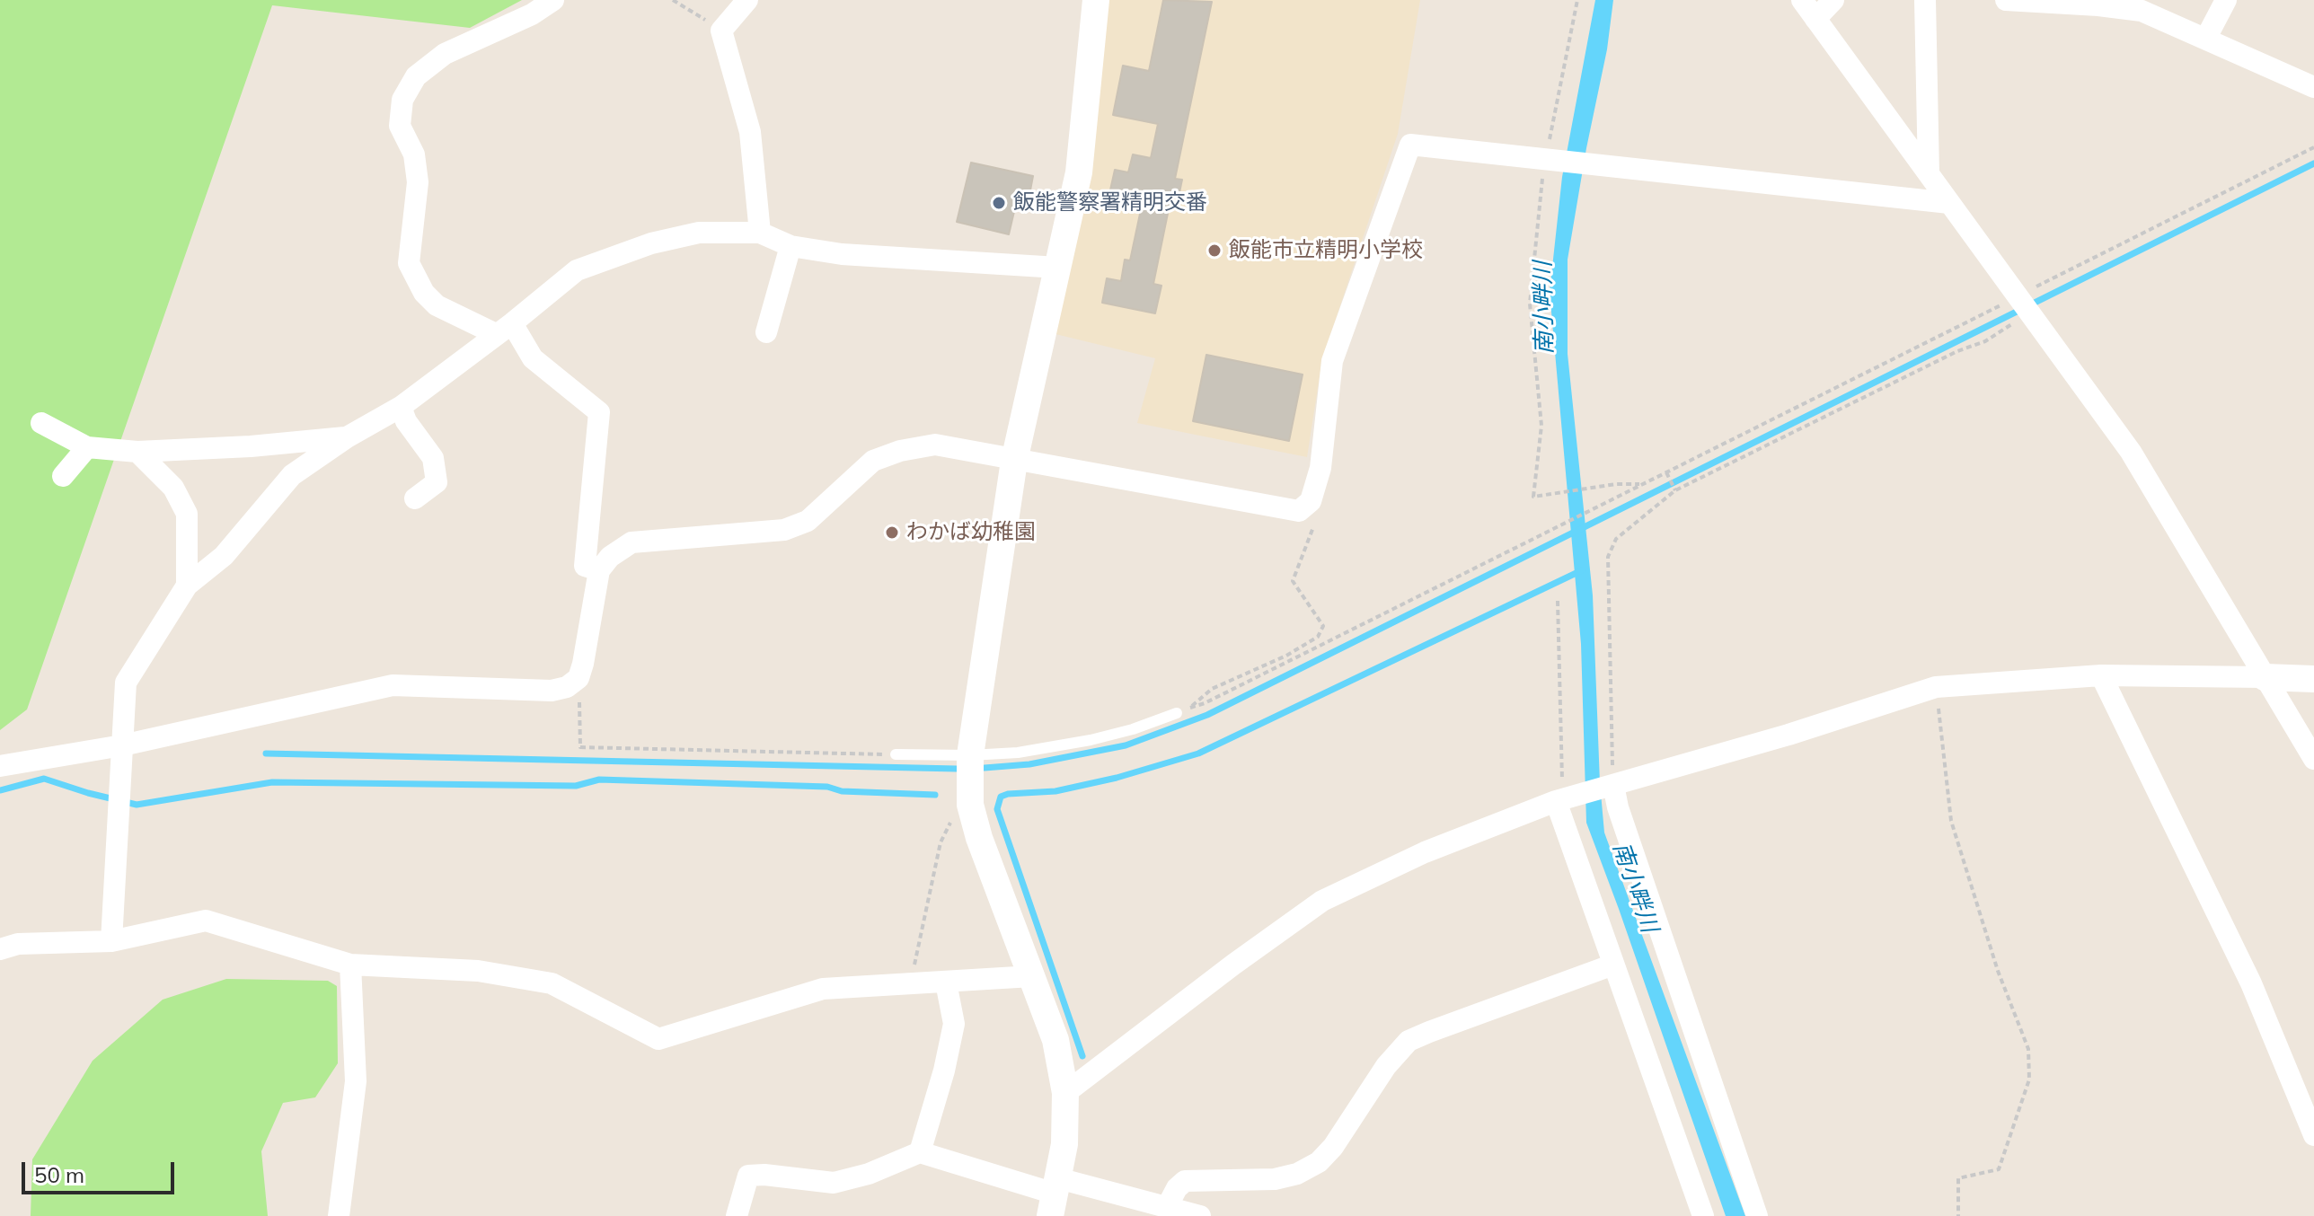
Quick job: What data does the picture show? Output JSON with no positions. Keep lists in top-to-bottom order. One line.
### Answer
{"water":["南小畔川"],"places":["飯能警察署精明交番","飯能市立精明小学校","わかば幼稚園"],"scale_bar":"50 m"}
